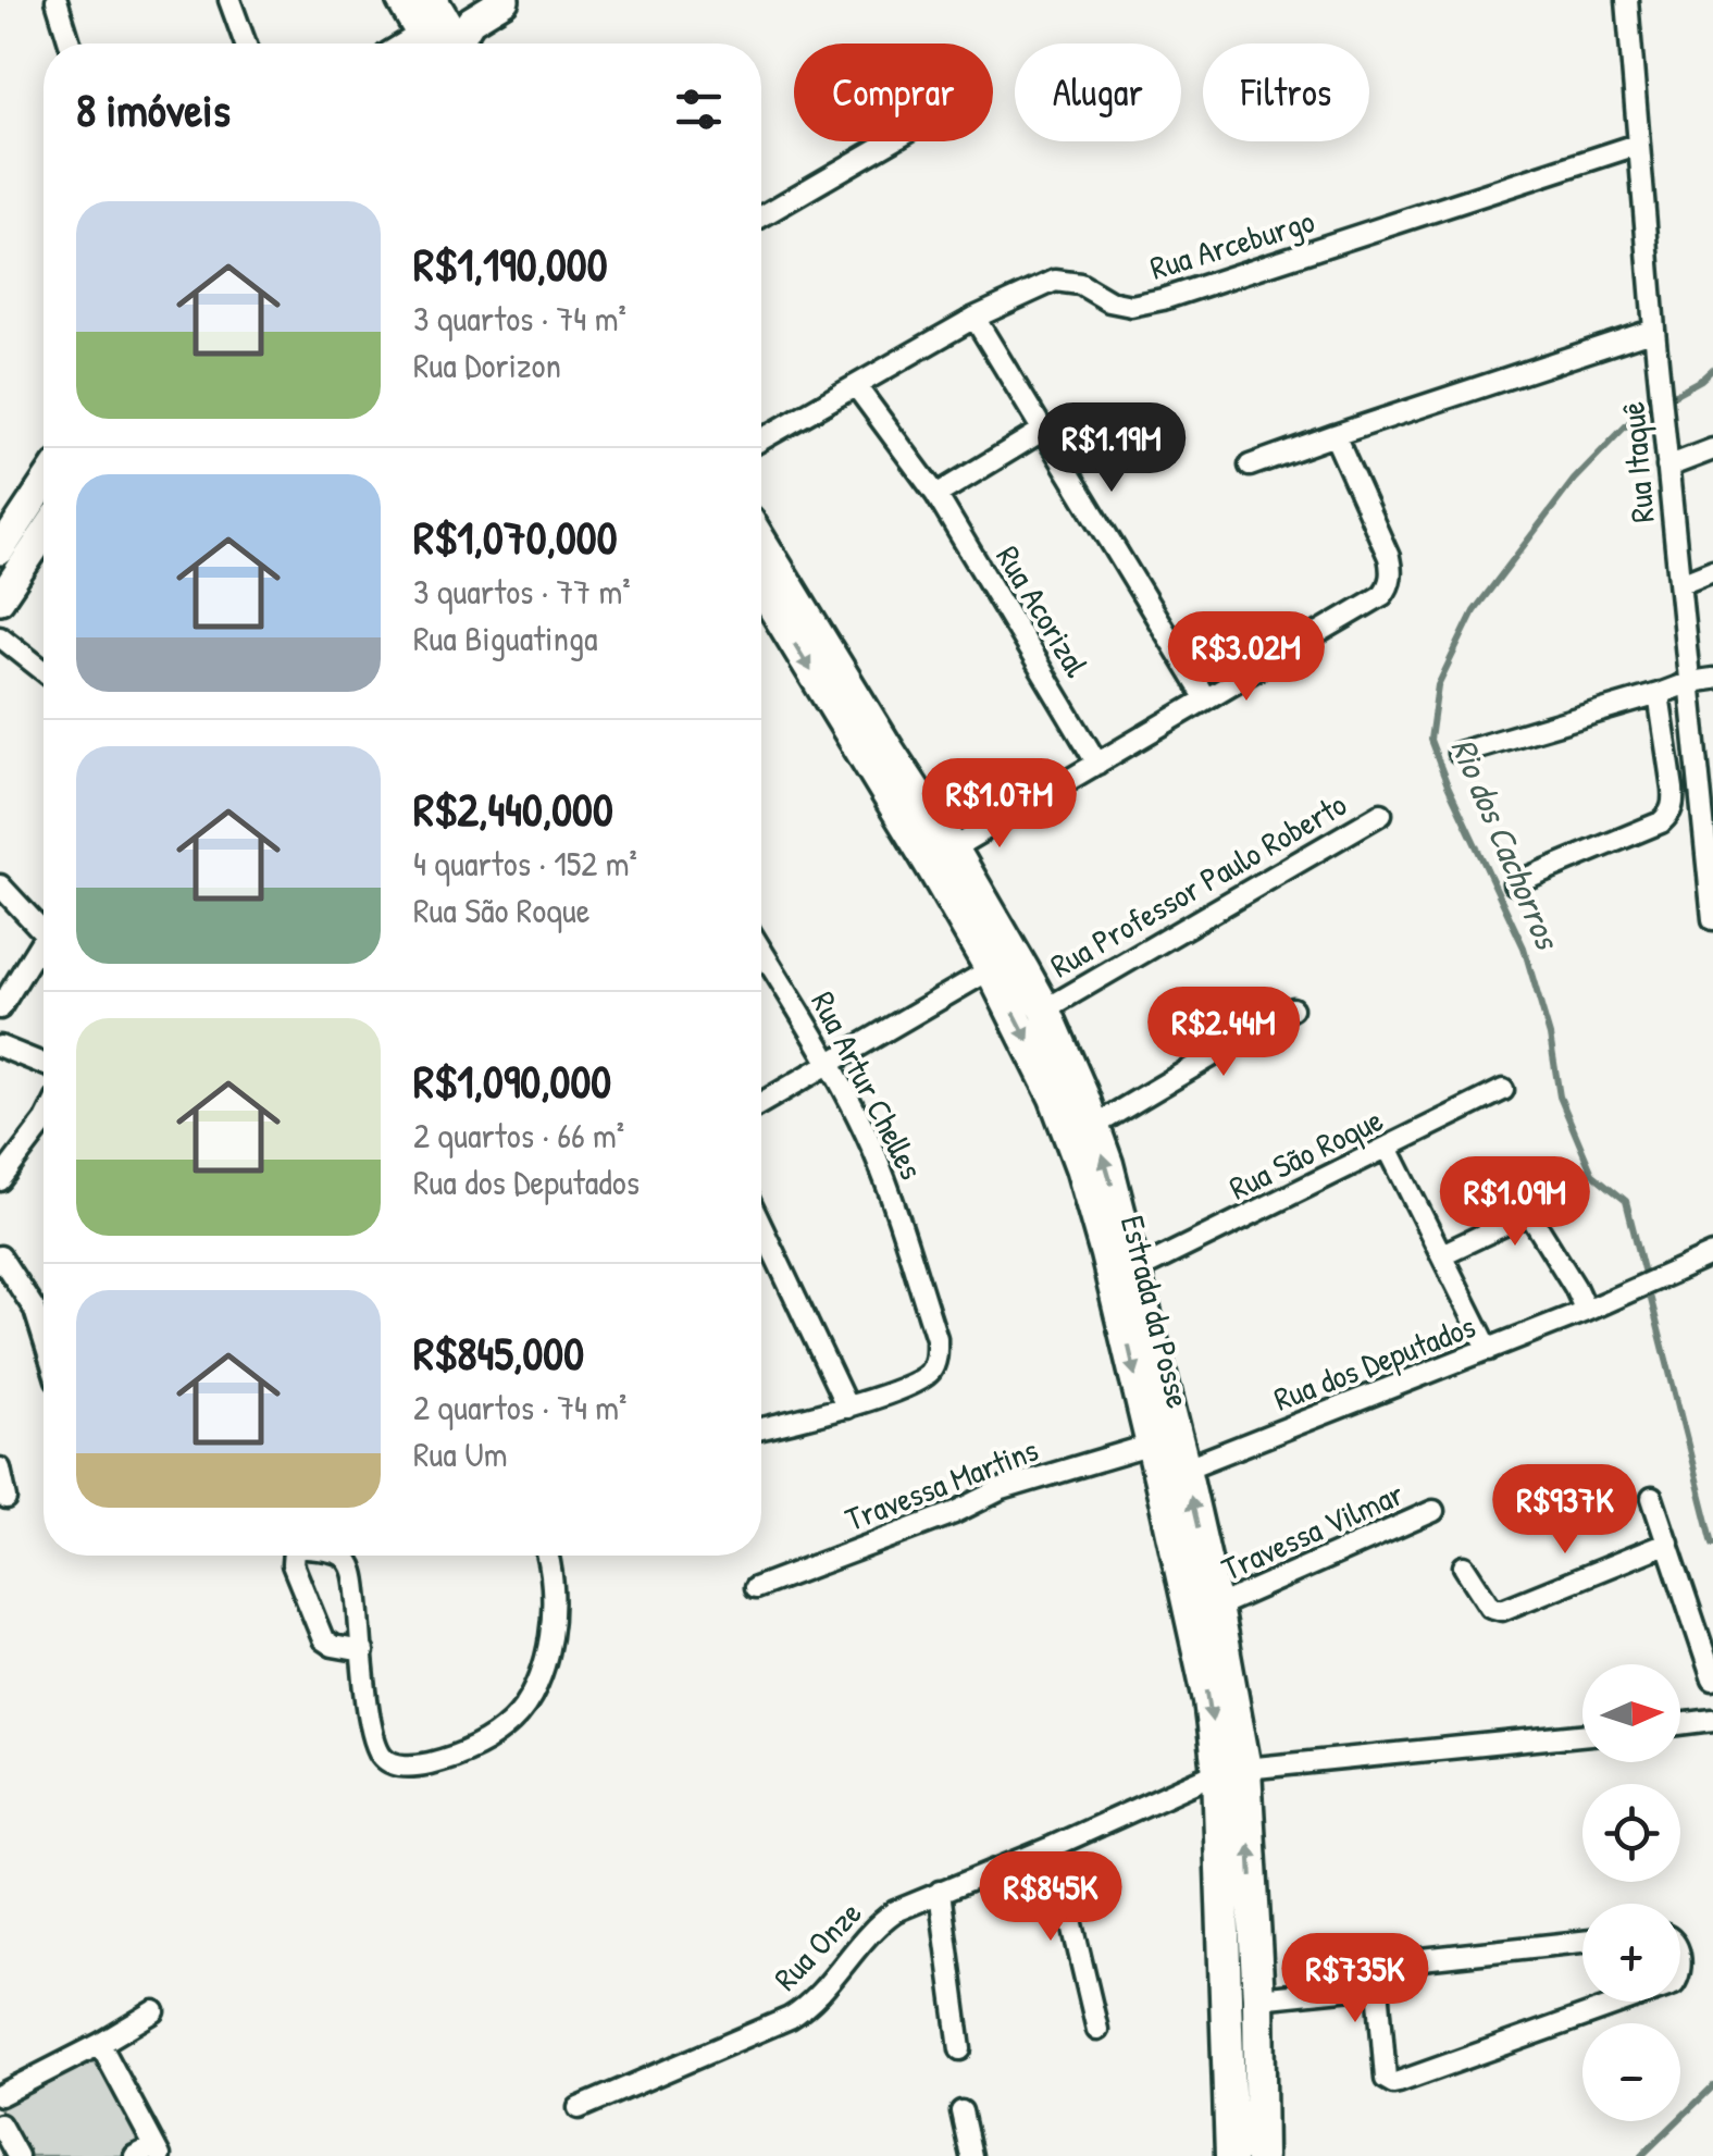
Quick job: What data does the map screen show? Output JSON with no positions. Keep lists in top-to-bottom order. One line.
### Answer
{"streets":{"main road":["Estrada da Posse"],"street":["Rua Arceburgo","Rua Itaquê","Rua Acorizal","Rua Professor Paulo Roberto","Rua Artur Chelles","Rua São Roque","Rua dos Deputados","Travessa Martins","Travessa Vilmar","Rua Onze"]},"crossings":[["Rua Arceburgo","Rua Itaquê"],["Rua Arceburgo","Rua Acorizal"],["Rua Professor Paulo Roberto","Estrada da Posse"],["Rua São Roque","Estrada da Posse"],["Estrada da Posse","Rua dos Deputados"],["Estrada da Posse","Travessa Martins"],["Estrada da Posse","Travessa Vilmar"],["Estrada da Posse","Rua Onze"]],"water":["Rio dos Cachorros"],"north":"right","page":{"chip":["Comprar","Alugar","Filtros"],"heading":"8 imóveis","list":[{"name":"R$1,190,000","note":"3 quartos · 74 m² · Rua Dorizon"},{"name":"R$1,070,000","note":"3 quartos · 77 m² · Rua Biguatinga"},{"name":"R$2,440,000","note":"4 quartos · 152 m² · Rua São Roque"},{"name":"R$1,090,000","note":"2 quartos · 66 m² · Rua dos Deputados"},{"name":"R$845,000","note":"2 quartos · 74 m² · Rua Um"}],"price":["R$1.19M","R$3.02M","R$1.07M","R$2.44M","R$1.09M","R$937K","R$845K","R$735K"],"map_buttons":["+","−"]}}
